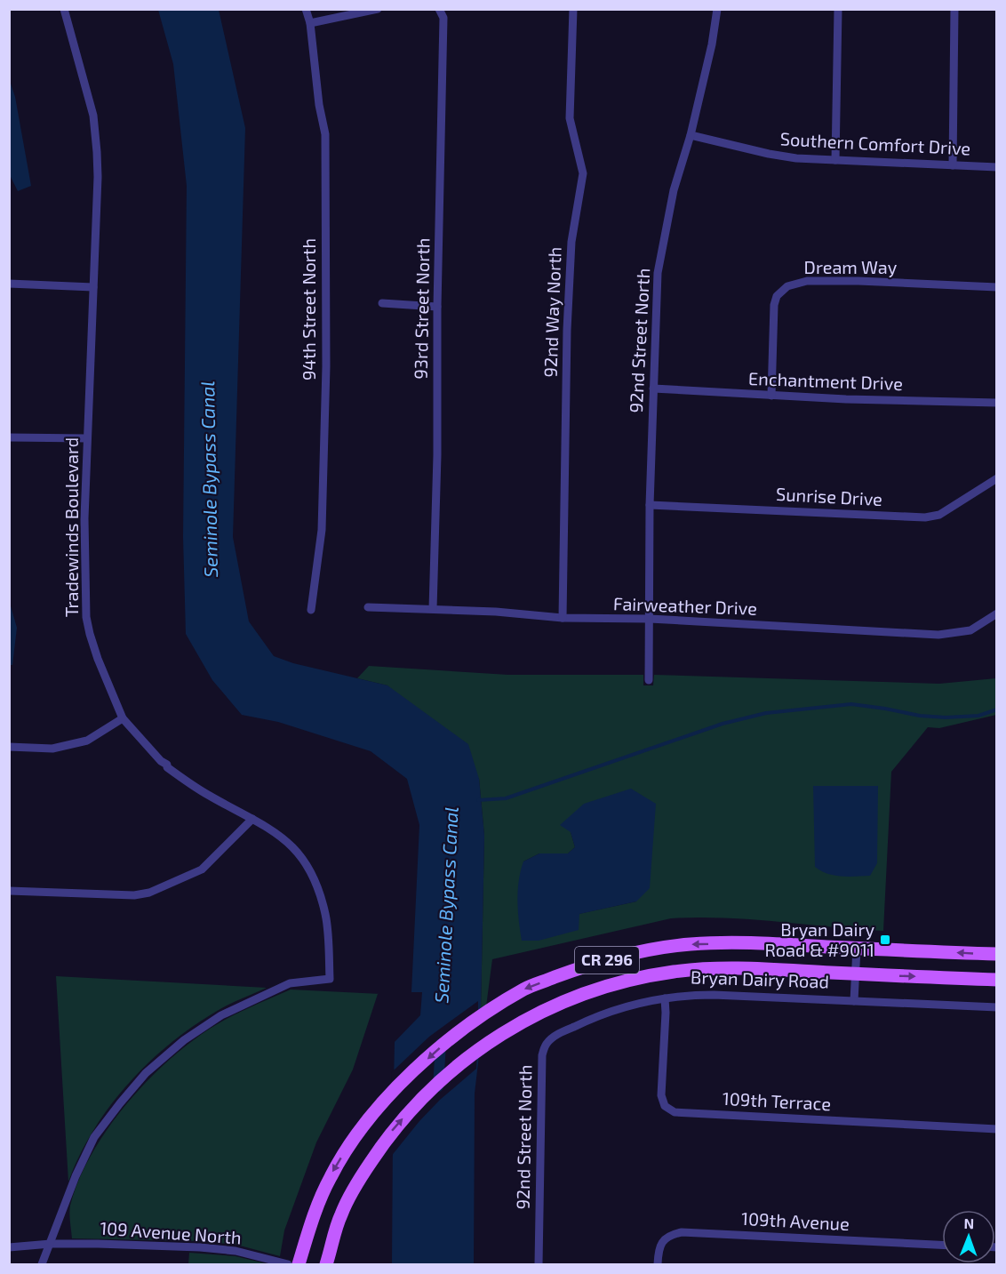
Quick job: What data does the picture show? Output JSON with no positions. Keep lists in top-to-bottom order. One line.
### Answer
{"streets":{"main road":["CR 296","Bryan Dairy Road"],"street":["Southern Comfort Drive","Dream Way","93rd Street North","94th Street North","92nd Way North","92nd Street North","Enchantment Drive","Sunrise Drive","Tradewinds Boulevard","Fairweather Drive","109th Terrace","109th Avenue","109 Avenue North"]},"crossings":[["Southern Comfort Drive","92nd Street North"],["Dream Way","Enchantment Drive"],["93rd Street North","Fairweather Drive"],["92nd Way North","Fairweather Drive"],["92nd Street North","Enchantment Drive"],["92nd Street North","Sunrise Drive"],["92nd Street North","Fairweather Drive"],["92nd Street North","Bryan Dairy Road"],["92nd Street North","109th Terrace"],["Tradewinds Boulevard","109 Avenue North"],["Bryan Dairy Road","109th Terrace"]],"water":["Seminole Bypass Canal"],"places":{"transit":["Bryan Dairy Road & #9011"]},"north":"top"}
